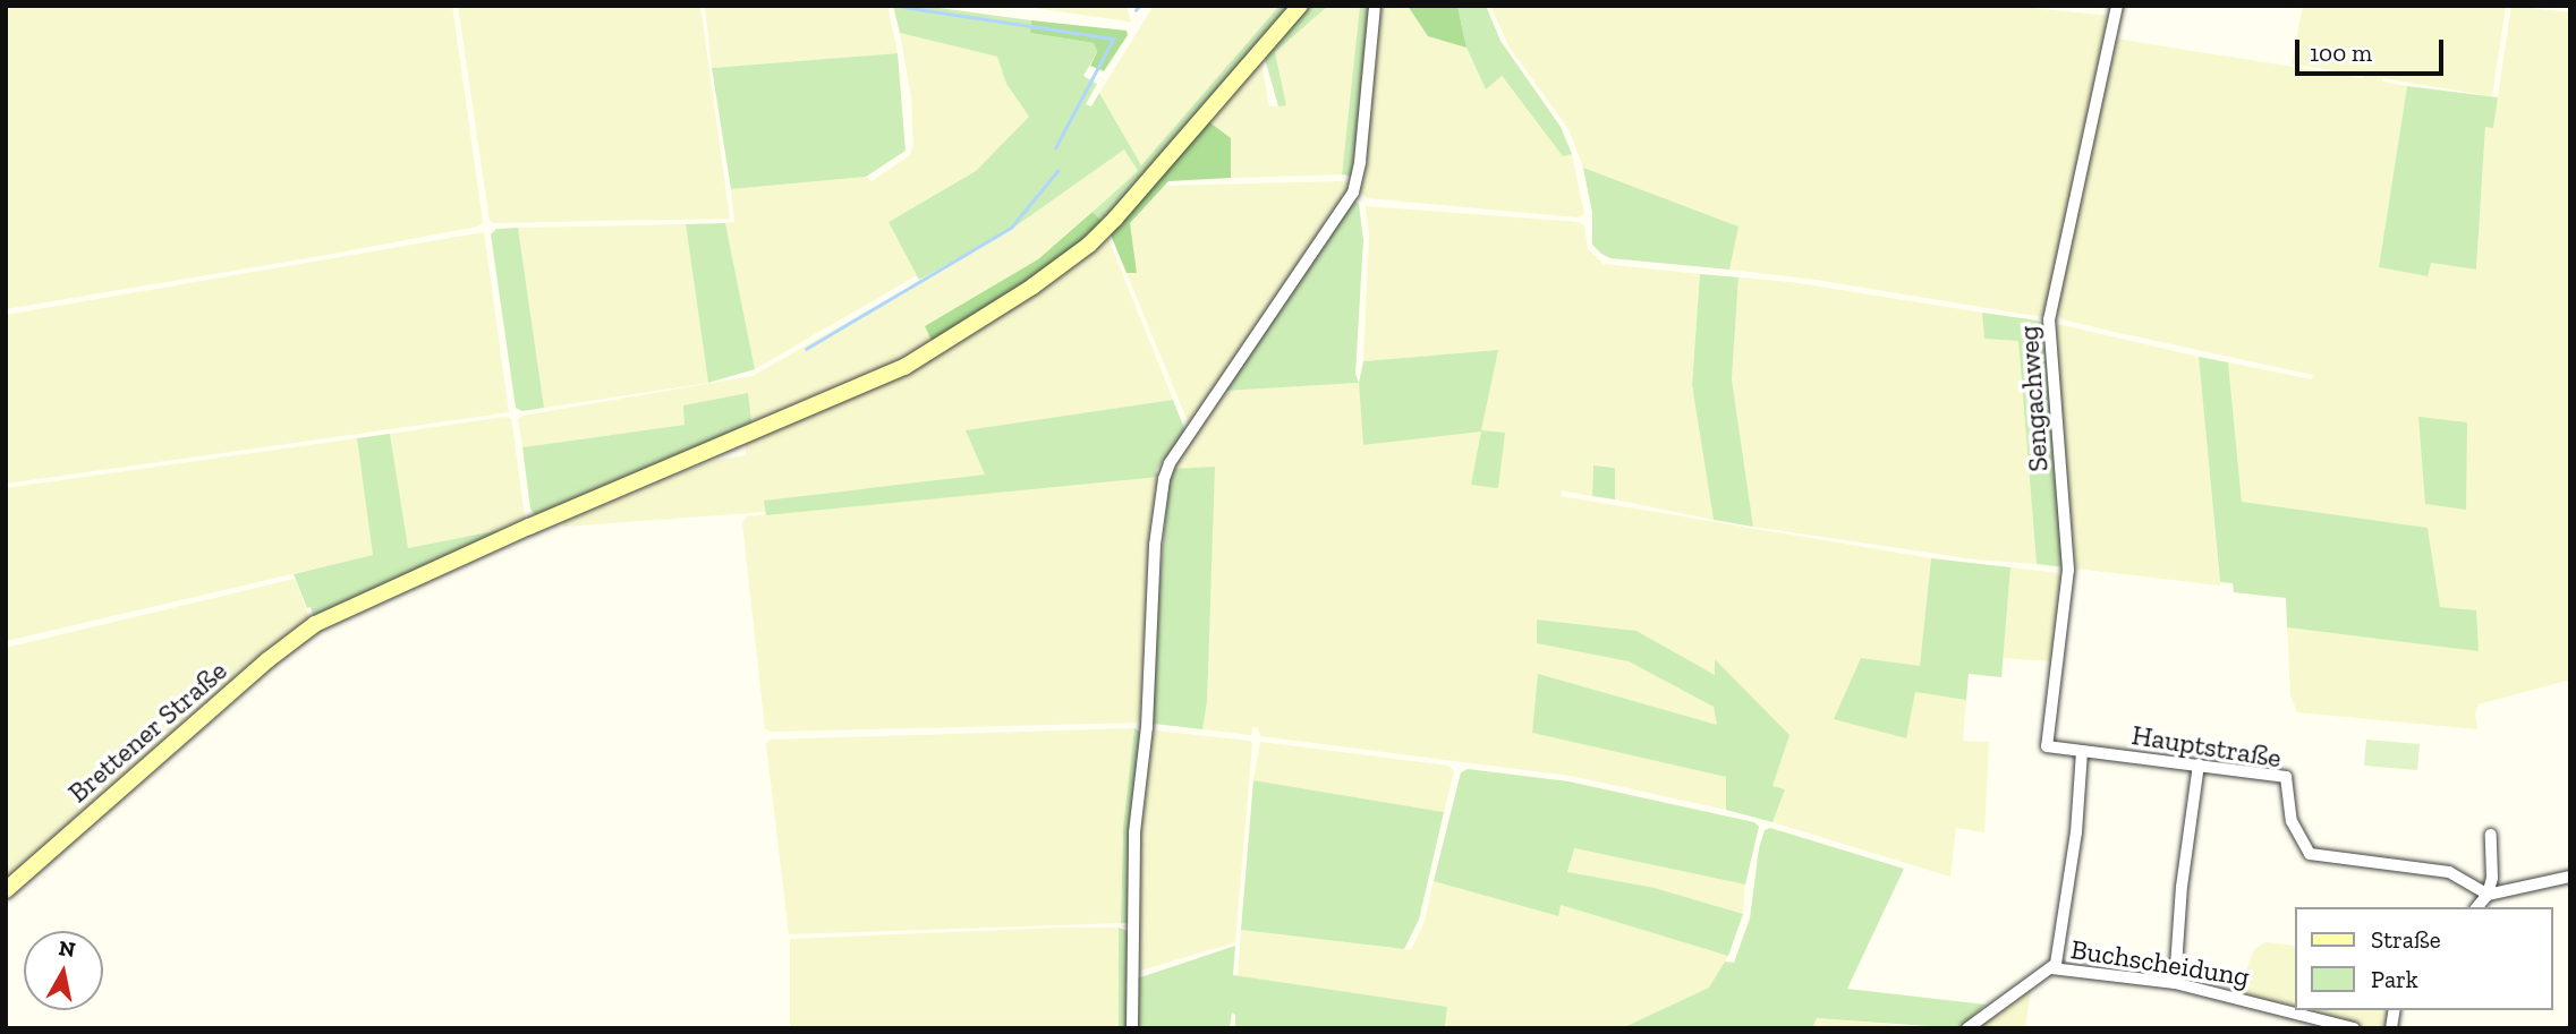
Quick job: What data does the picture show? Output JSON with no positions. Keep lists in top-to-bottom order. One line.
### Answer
{"streets":{"main road":["Brettener Straße"],"street":["Sengachweg","Hauptstraße","Buchscheidung"]},"crossings":[["Sengachweg","Hauptstraße"]],"legend":["Straße","Park"],"scale_bar":"100 m","north":"top"}
